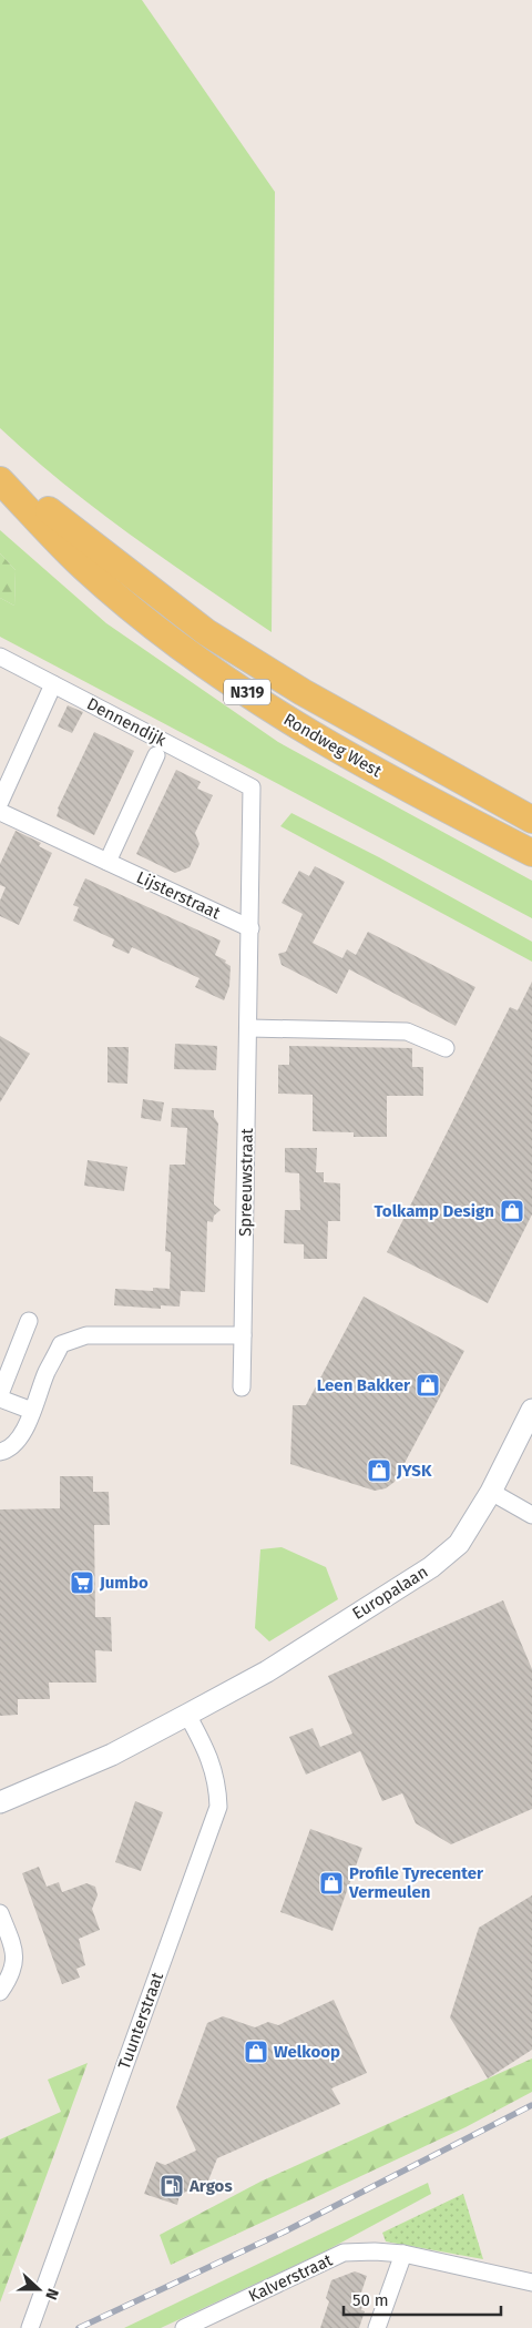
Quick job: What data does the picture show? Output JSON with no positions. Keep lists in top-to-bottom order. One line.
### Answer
{"streets":{"main road":["N319","Rondweg West"],"street":["Dennendijk","Lijsterstraat","Spreeuwstraat","Europalaan","Tuunterstraat","Kalverstraat"]},"crossings":[["Dennendijk","Spreeuwstraat"],["Lijsterstraat","Spreeuwstraat"],["Europalaan","Tuunterstraat"]],"places":{"shop":["Tolkamp Design","Leen Bakker","JYSK","Profile Tyrecenter Vermeulen","Welkoop"],"supermarket":["Jumbo"],"fuel station":["Argos"]},"scale_bar":"50 m","north":"right"}
